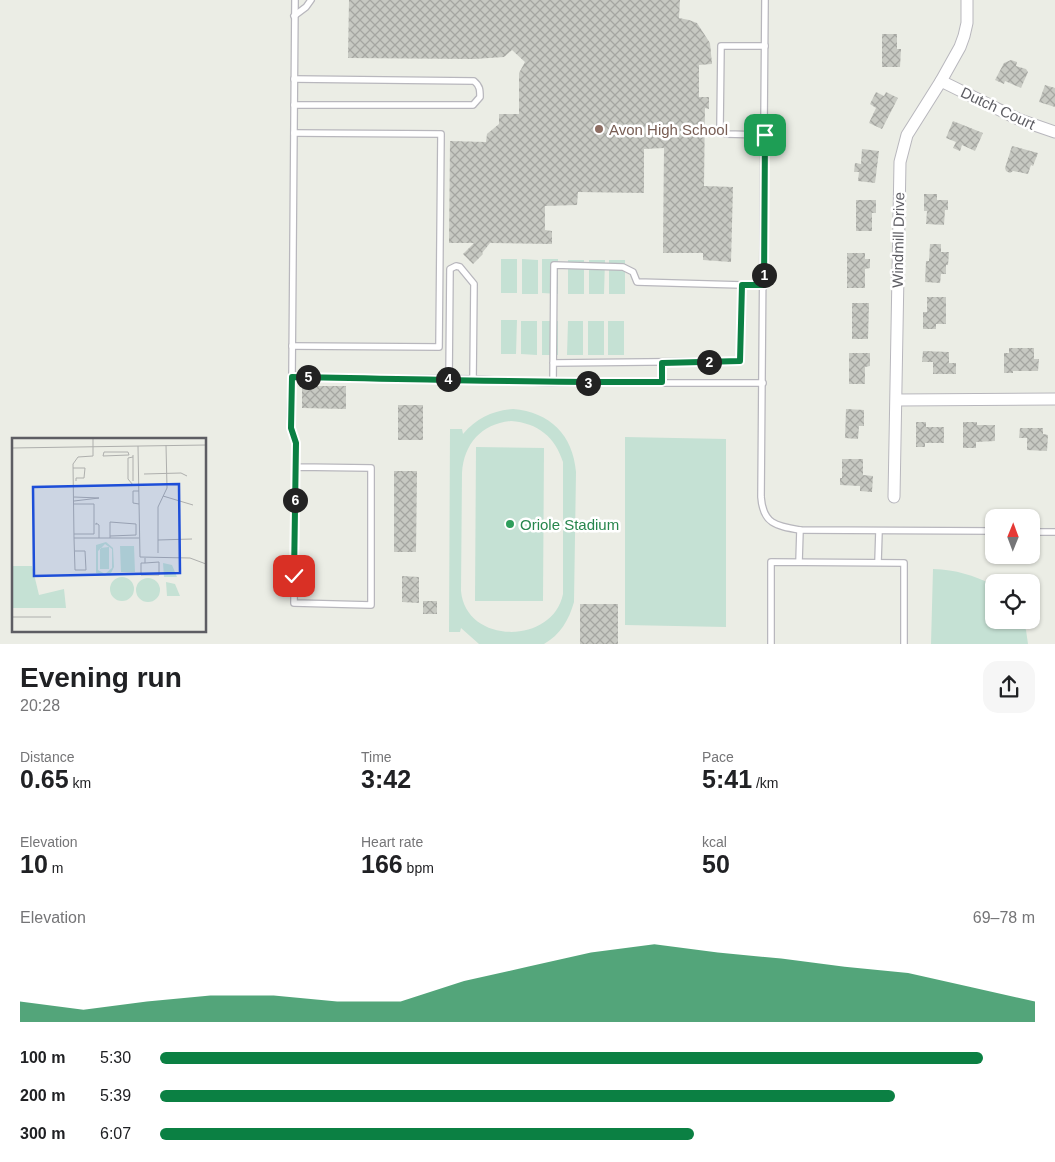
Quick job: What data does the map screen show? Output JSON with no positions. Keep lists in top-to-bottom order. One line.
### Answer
{"streets":{"street":["Dutch Court","Windmill Drive"]},"crossings":[["Dutch Court","Windmill Drive"]],"places":["Avon High School","Oriole Stadium"],"north":"top","page":{"pins":["1","2","5","4","3","6"],"heading":["Evening run","20:28"],"stats":[["Distance","0.65 km"],["Time","3:42"],["Pace","5:41 /km"],["Elevation","10 m"],["Heart rate","166 bpm"],["kcal","50"]],"chart":["Elevation","69–78 m"],"list":[{"name":"100 m","note":"5:30"},{"name":"200 m","note":"5:39"},{"name":"300 m","note":"6:07"}]}}
